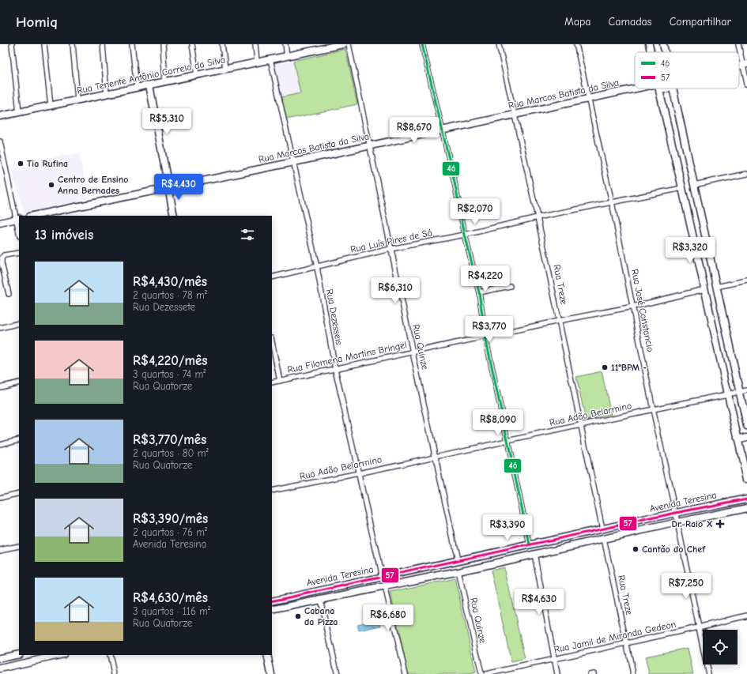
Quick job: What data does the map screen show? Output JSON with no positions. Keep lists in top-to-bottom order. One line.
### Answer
{"streets":{"main road":["Rua Tenente Antônio Correia da Silva","Rua Marcos Batista da Silva","Avenida Teresina"],"street":["Rua Luís Pires de Sá","Rua Treze","Rua José Constancio","Rua Dezesseis","Rua Quinze","Rua Filomena Martins Bringel","Rua Adão Belarmino","Rua Jamil de Miranda Gedeon"]},"crossings":[["Rua Tenente Antônio Correia da Silva","Rua Dezesseis"],["Rua Marcos Batista da Silva","Rua Treze"],["Rua Marcos Batista da Silva","Rua José Constancio"],["Rua Marcos Batista da Silva","Rua Dezesseis"],["Rua Marcos Batista da Silva","Rua Quinze"],["Rua Luís Pires de Sá","Rua Treze"],["Rua Luís Pires de Sá","Rua José Constancio"],["Rua Luís Pires de Sá","Rua Dezesseis"],["Rua Luís Pires de Sá","Rua Quinze"],["Rua Treze","Rua Filomena Martins Bringel"],["Rua Treze","Rua Adão Belarmino"],["Rua Treze","Avenida Teresina"],["Rua Treze","Rua Jamil de Miranda Gedeon"],["Rua José Constancio","Rua Filomena Martins Bringel"],["Rua José Constancio","Rua Adão Belarmino"],["Rua José Constancio","Avenida Teresina"],["Rua José Constancio","Rua Jamil de Miranda Gedeon"],["Rua Dezesseis","Rua Filomena Martins Bringel"],["Rua Dezesseis","Rua Adão Belarmino"],["Rua Dezesseis","Avenida Teresina"],["Rua Quinze","Rua Filomena Martins Bringel"],["Rua Quinze","Rua Adão Belarmino"],["Rua Quinze","Avenida Teresina"]],"places":{"other":["Tia Rufina","Centro de Ensino Anna Bernades","11°BPM -","Cantão do Chef","Cabana da Pizza"],"health":["Dr. Raio X"]},"lines":["transit line 46","transit line 57"],"legend":["46","57"],"page":{"header":"Homiq","nav":["Mapa","Camadas","Compartilhar"],"price":["R$5,310","R$8,670","R$4,430","R$2,070","R$3,320","R$4,220","R$6,310","R$3,770","R$8,090","R$3,390","R$7,250","R$4,630","R$6,680"],"heading":"13 imóveis","list":[{"name":"R$4,430/mês","note":"2 quartos · 78 m² · Rua Dezessete"},{"name":"R$4,220/mês","note":"3 quartos · 74 m² · Rua Quatorze"},{"name":"R$3,770/mês","note":"2 quartos · 80 m² · Rua Quatorze"},{"name":"R$3,390/mês","note":"2 quartos · 76 m² · Avenida Teresina"},{"name":"R$4,630/mês","note":"3 quartos · 116 m² · Rua Quatorze"}]}}
